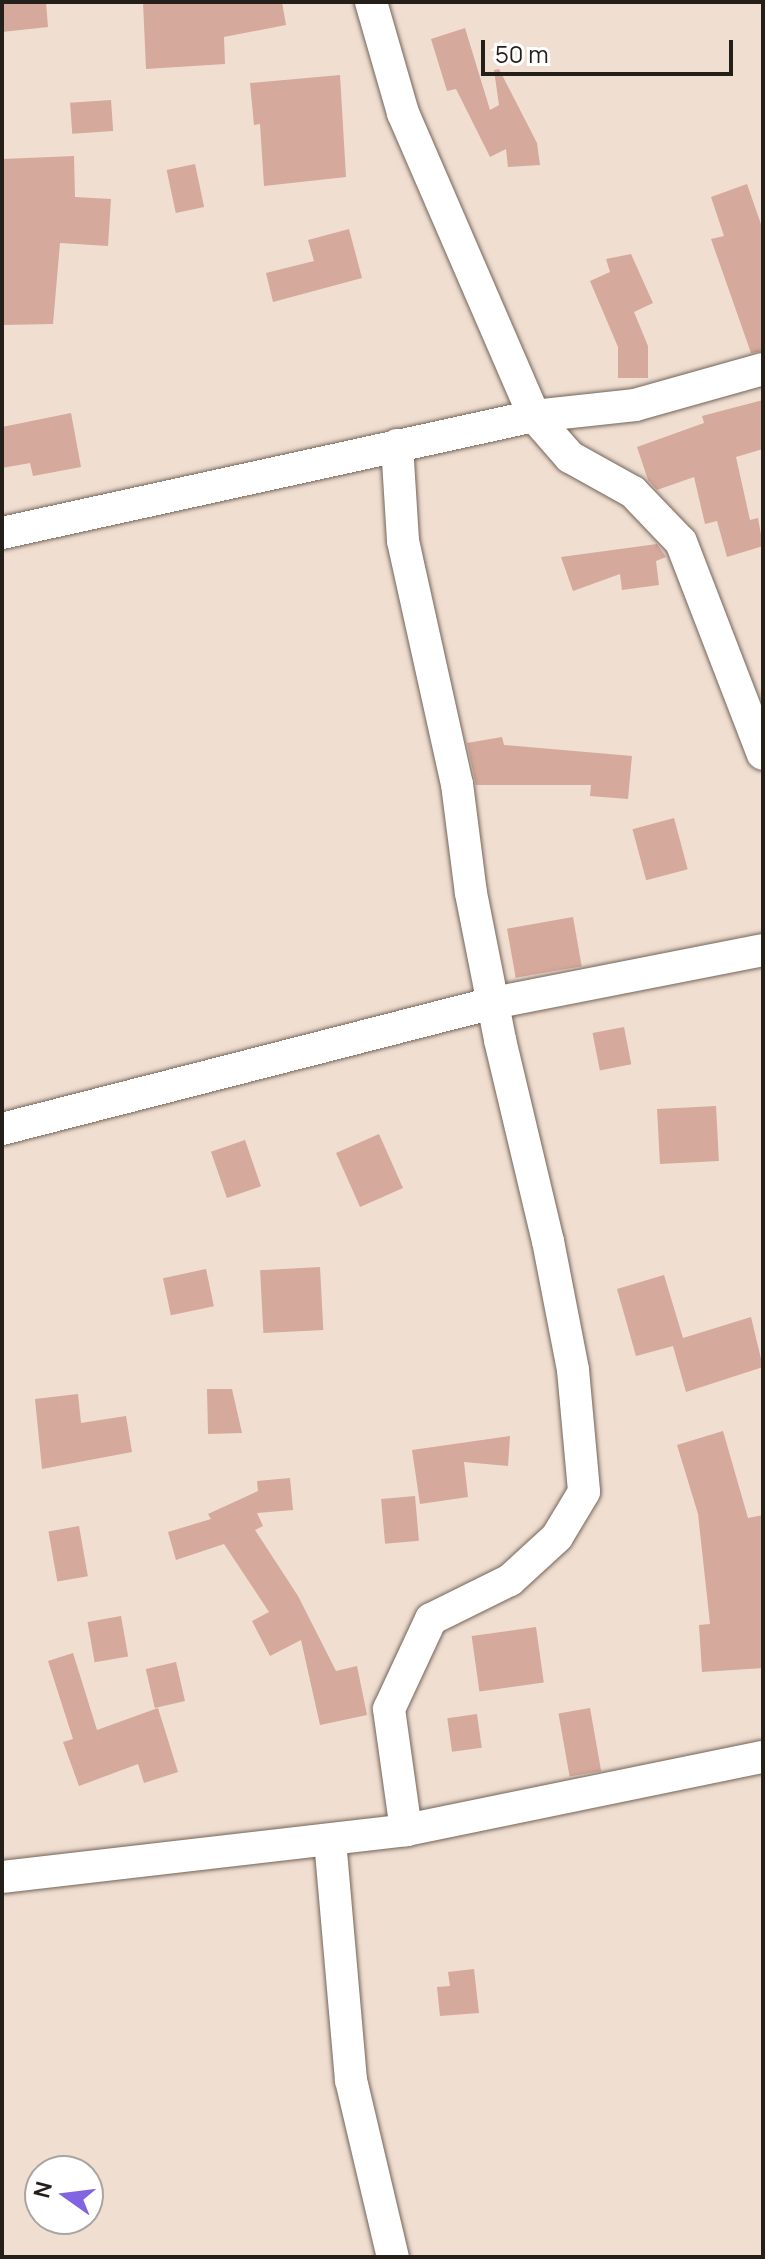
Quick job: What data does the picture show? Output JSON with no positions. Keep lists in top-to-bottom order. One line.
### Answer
{"scale_bar":"50 m","north":"left"}
